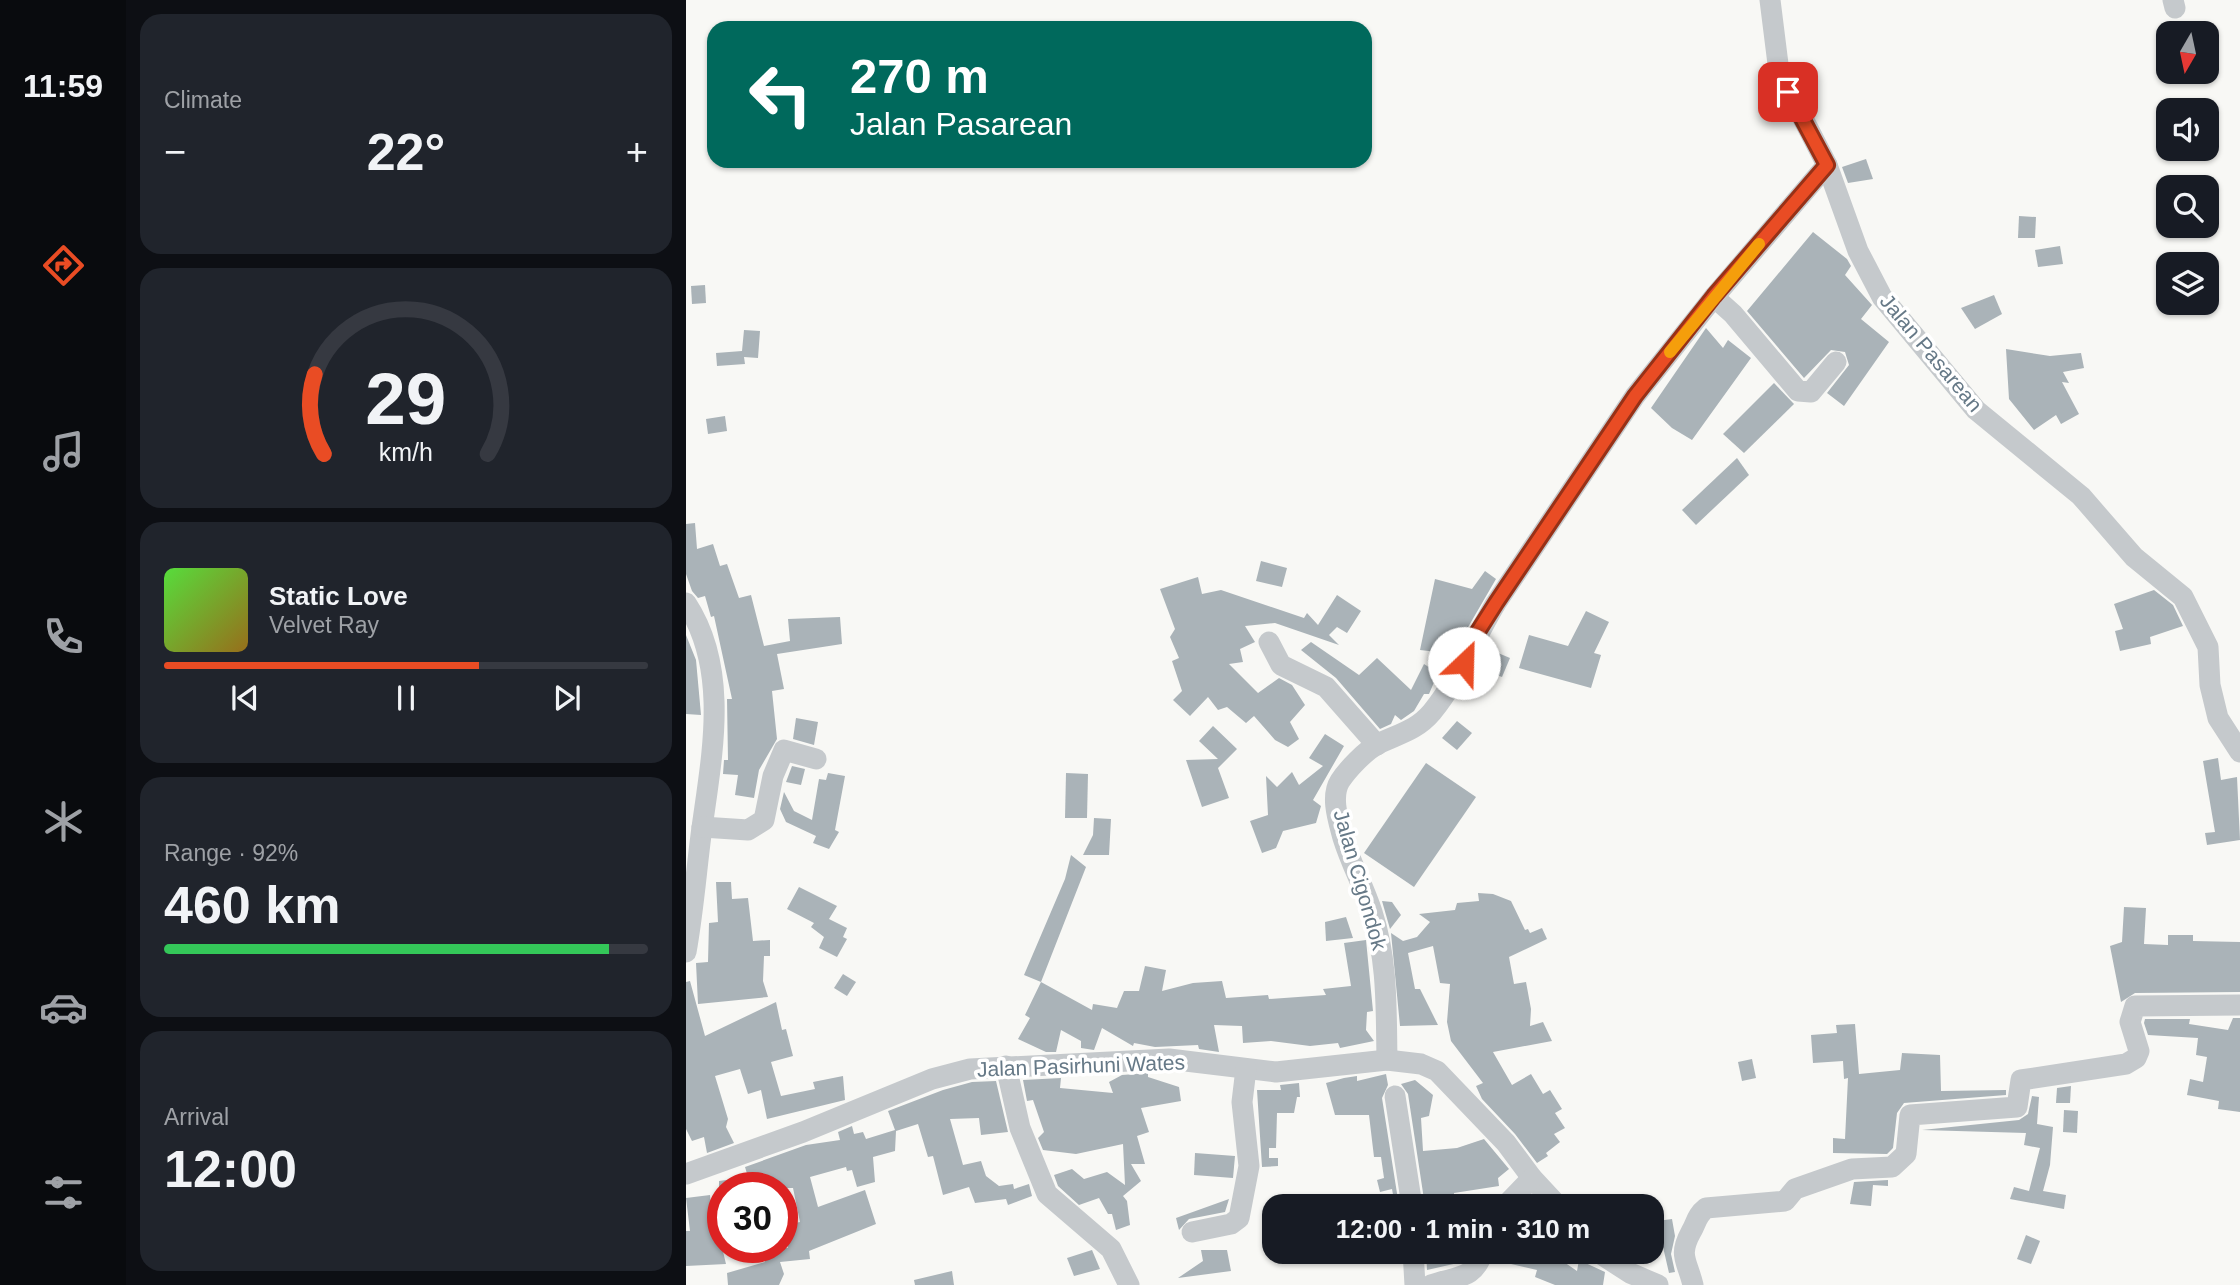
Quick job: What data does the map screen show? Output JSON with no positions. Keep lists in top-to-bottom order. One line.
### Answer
{"streets":{"street":["Jalan Pasarean","Jalan Cigondok","Jalan Pasirhuni Wates"]},"crossings":[["Jalan Pasarean","Jalan Cigondok"],["Jalan Cigondok","Jalan Pasirhuni Wates"]],"north":"bottom","page":{"tabs":"11:59","tile":["Climate",["Range · 92%","460 km"],["Arrival","12:00"]],"turn":["270 m","Jalan Pasarean"],"heat":["−","22°","+"],"song":["Static Love","Velvet Ray"],"limit":"30","trip":"12:00 · 1 min · 310 m","gauge":["29","km/h"]}}
